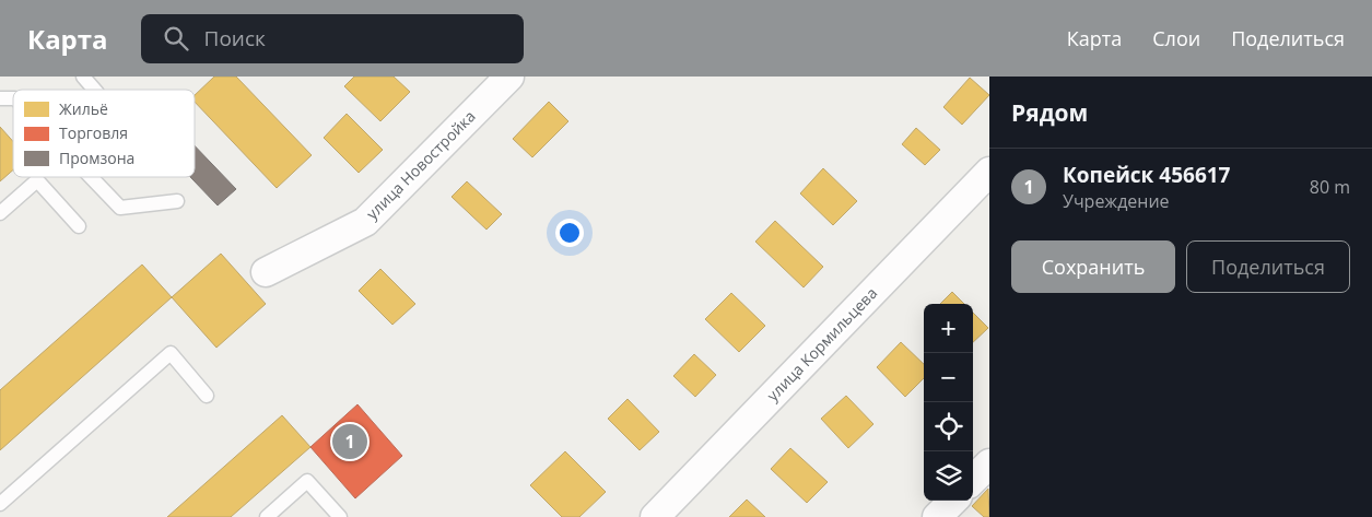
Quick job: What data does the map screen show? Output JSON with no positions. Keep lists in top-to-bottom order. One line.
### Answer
{"streets":{"street":["улица Новостройка","улица Кормильцева"]},"legend":["Жильё","Торговля","Промзона"],"page":{"header":"Карта","search":"Поиск","nav":["Карта","Слои","Поделиться"],"heading":"Рядом","list":[{"mark":"1","name":"Копейск 456617","note":"Учреждение","value":"80 m"}],"buttons":["Сохранить","Поделиться"],"map_buttons":["+","−"],"pins":"1"}}
